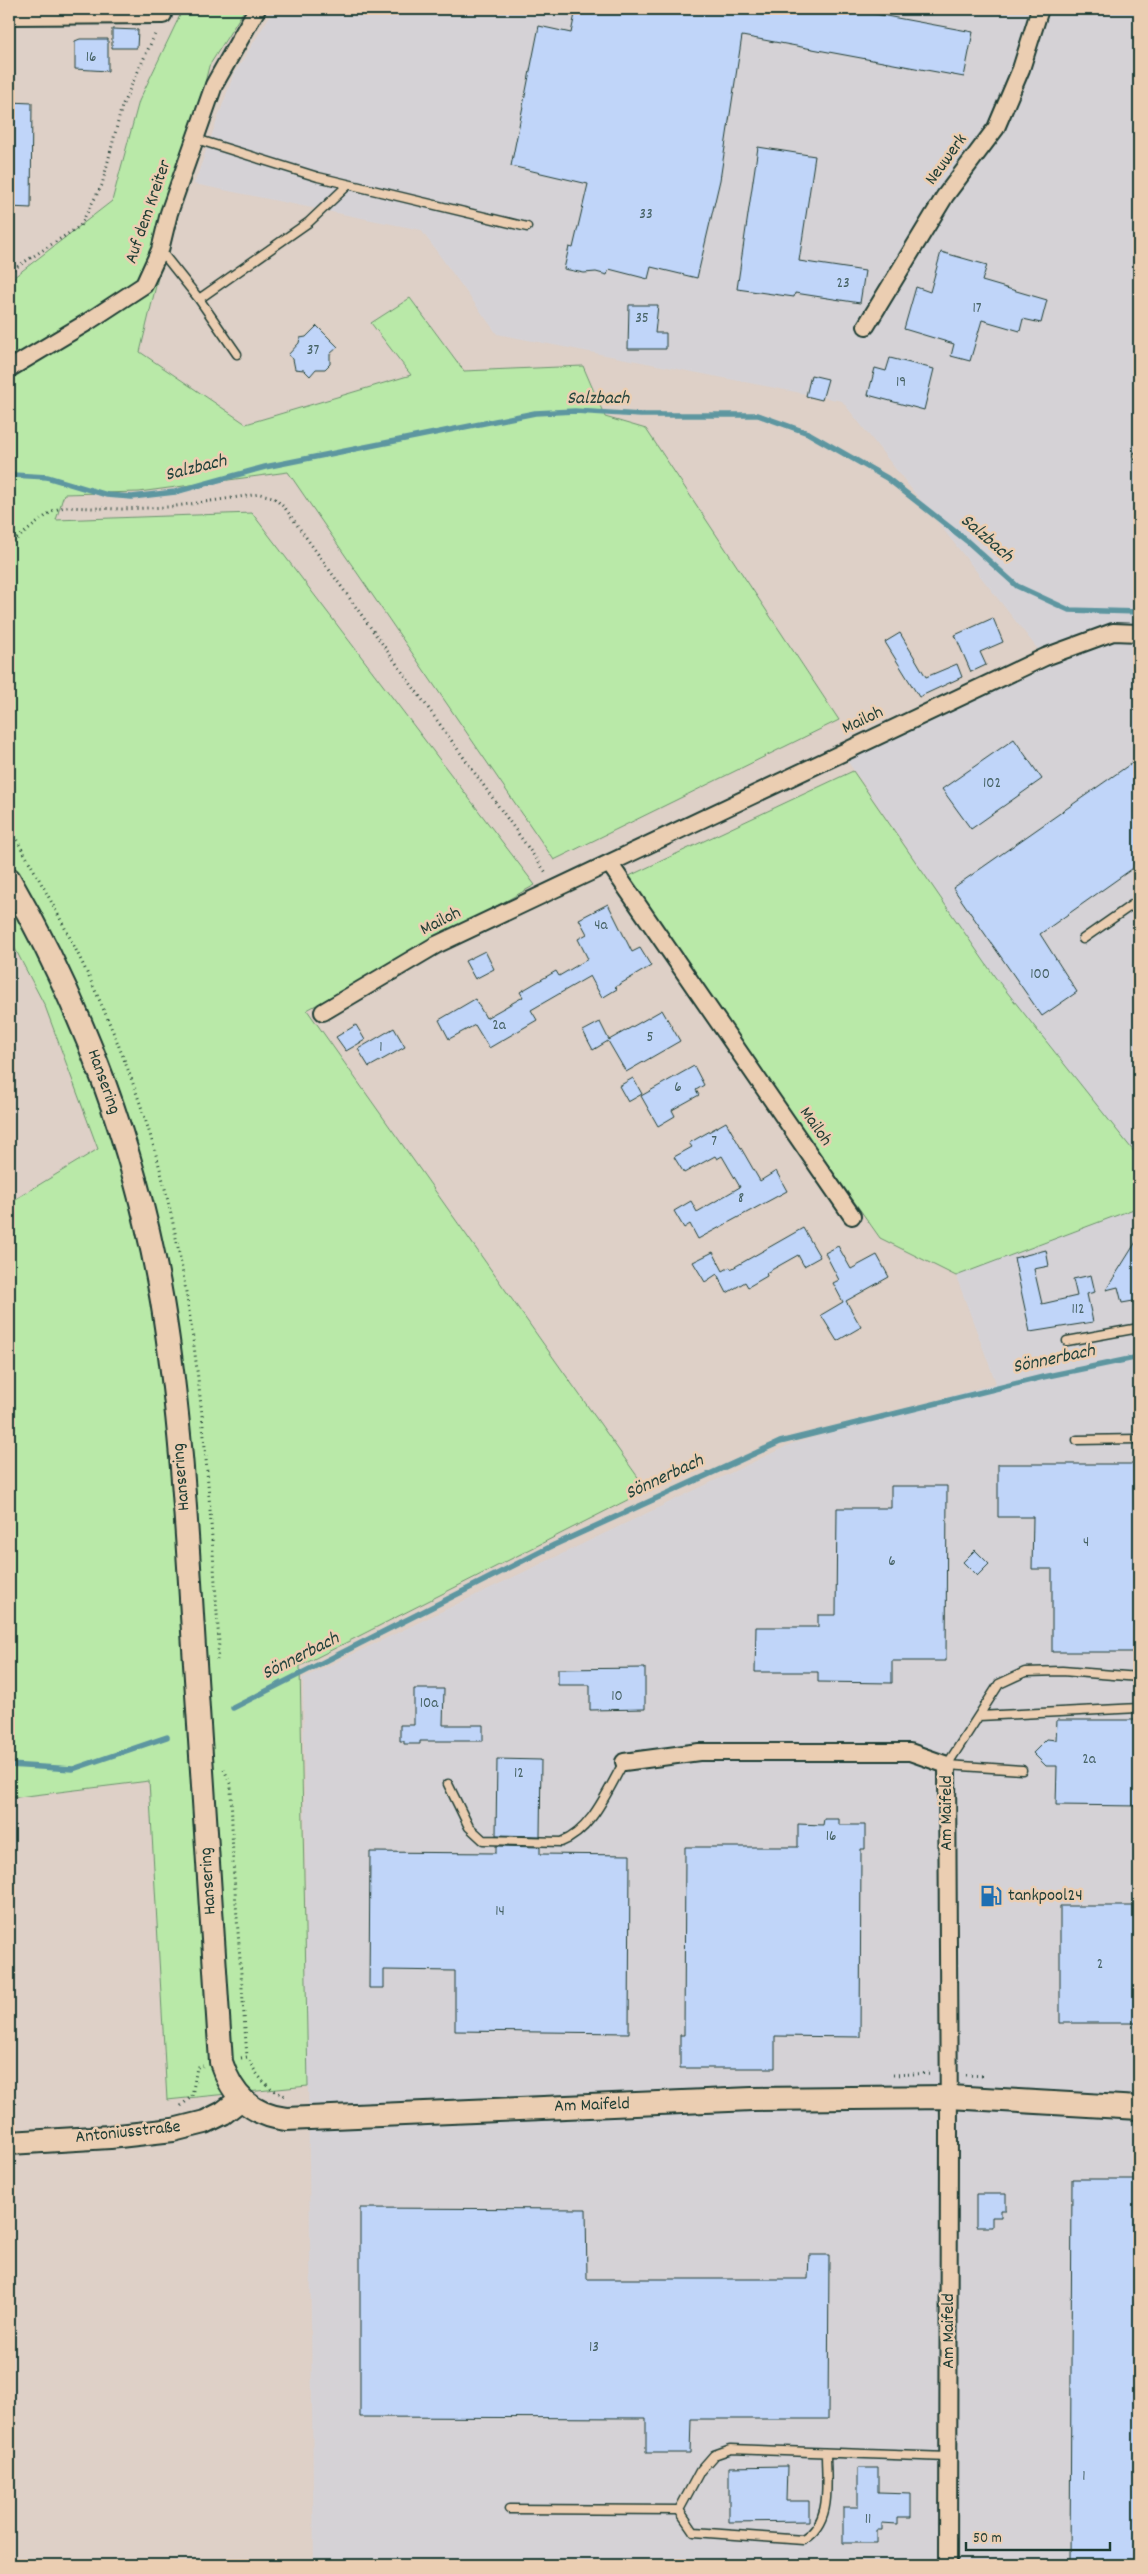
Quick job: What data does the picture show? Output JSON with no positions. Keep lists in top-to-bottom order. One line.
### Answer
{"streets":{"street":["Neuwerk","Auf dem Kreiter","Mailoh","Hansering","Am Maifeld","Antoniusstraße"]},"crossings":[["Hansering","Am Maifeld"],["Hansering","Antoniusstraße"],["Am Maifeld","Antoniusstraße"]],"water":["Salzbach","Sönnerbach"],"places":{"fuel station":["tankpool24"]},"house_numbers":["16","33","23","17","35","37","19","102","4a","100","2a","5","1","6","7","8","112","4","6","10","10a","2a","12","16","14","2","13","1","11"],"scale_bar":"50 m"}
